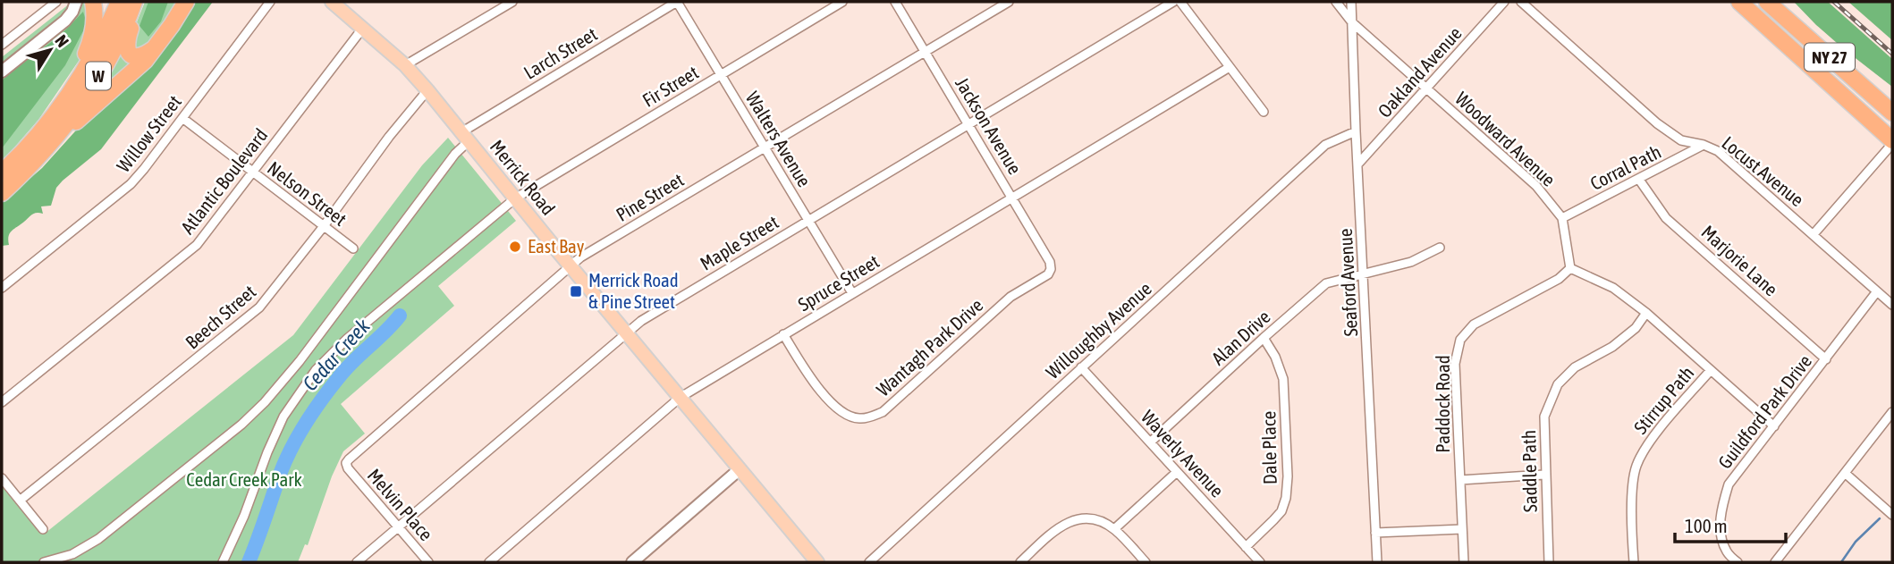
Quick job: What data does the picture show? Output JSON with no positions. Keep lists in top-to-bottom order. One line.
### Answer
{"streets":{"highway":["NY 27","W"],"main road":["Merrick Road"],"street":["Larch Street","Oakland Avenue","Fir Street","Jackson Avenue","Willow Street","Walters Avenue","Woodward Avenue","Corral Path","Locust Avenue","Atlantic Boulevard","Nelson Street","Pine Street","Maple Street","Marjorie Lane","Seaford Avenue","Spruce Street","Beech Street","Willoughby Avenue","Alan Drive","Wantagh Park Drive","Stirrup Path","Paddock Road","Guildford Park Drive","Dale Place","Waverly Avenue","Saddle Path","Melvin Place"]},"crossings":[["Larch Street","Walters Avenue"],["Larch Street","Merrick Road"],["Oakland Avenue","Woodward Avenue"],["Oakland Avenue","Seaford Avenue"],["Fir Street","Walters Avenue"],["Fir Street","Merrick Road"],["Jackson Avenue","Pine Street"],["Jackson Avenue","Maple Street"],["Jackson Avenue","Spruce Street"],["Jackson Avenue","Wantagh Park Drive"],["Willow Street","Nelson Street"],["Walters Avenue","Pine Street"],["Walters Avenue","Maple Street"],["Walters Avenue","Spruce Street"],["Woodward Avenue","Corral Path"],["Woodward Avenue","Seaford Avenue"],["Woodward Avenue","Paddock Road"],["Corral Path","Locust Avenue"],["Corral Path","Marjorie Lane"],["Locust Avenue","Guildford Park Drive"],["Merrick Road","Atlantic Boulevard"],["Merrick Road","Pine Street"],["Merrick Road","Maple Street"],["Merrick Road","Spruce Street"],["Merrick Road","Beech Street"],["Atlantic Boulevard","Nelson Street"],["Nelson Street","Beech Street"],["Pine Street","Melvin Place"],["Maple Street","Melvin Place"],["Marjorie Lane","Guildford Park Drive"],["Seaford Avenue","Willoughby Avenue"],["Seaford Avenue","Alan Drive"],["Spruce Street","Wantagh Park Drive"],["Willoughby Avenue","Waverly Avenue"],["Alan Drive","Dale Place"],["Alan Drive","Waverly Avenue"],["Dale Place","Waverly Avenue"]],"water":["Cedar Creek"],"parks":["Cedar Creek Park"],"places":{"other":["East Bay"],"transit":["Merrick Road & Pine Street"]},"scale_bar":"100 m","north":"top right"}
